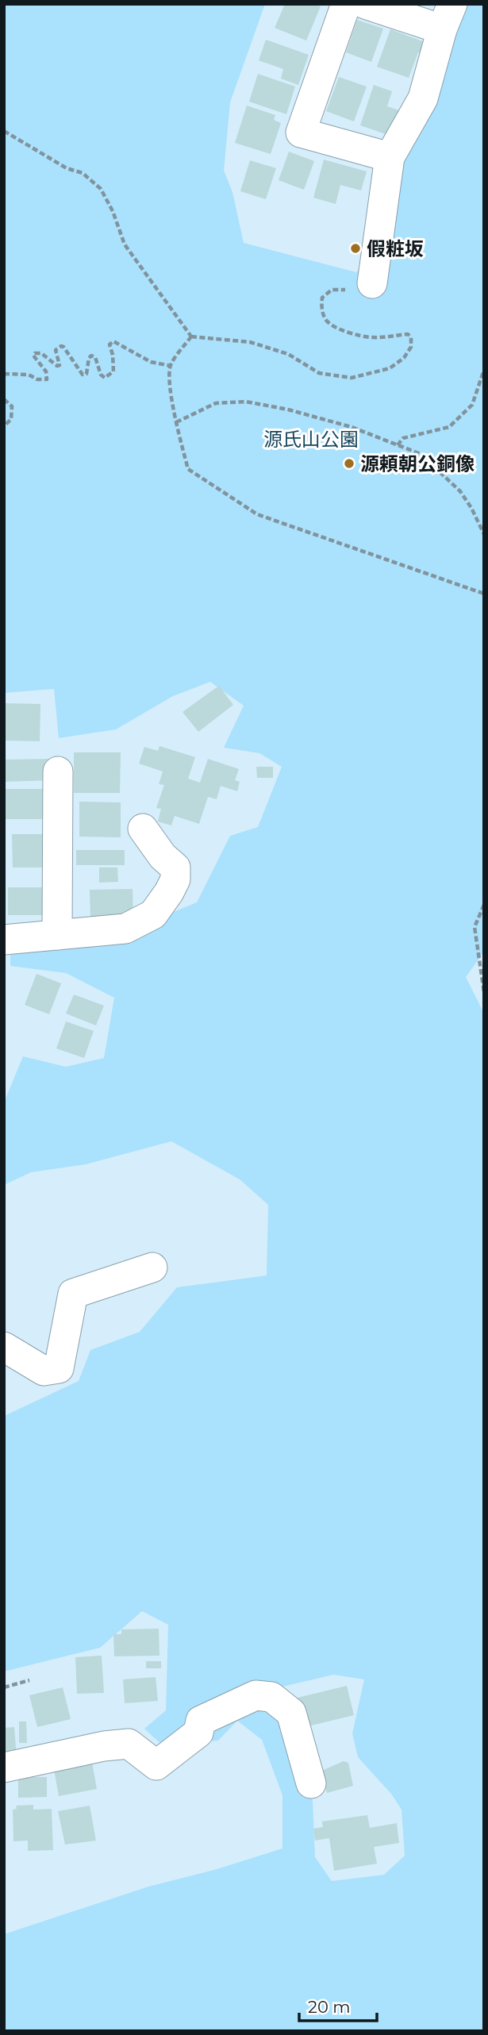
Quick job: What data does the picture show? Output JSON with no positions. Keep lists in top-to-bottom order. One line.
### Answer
{"parks":["源氏山公園"],"places":["假粧坂","源頼朝公銅像"],"scale_bar":"20 m"}
